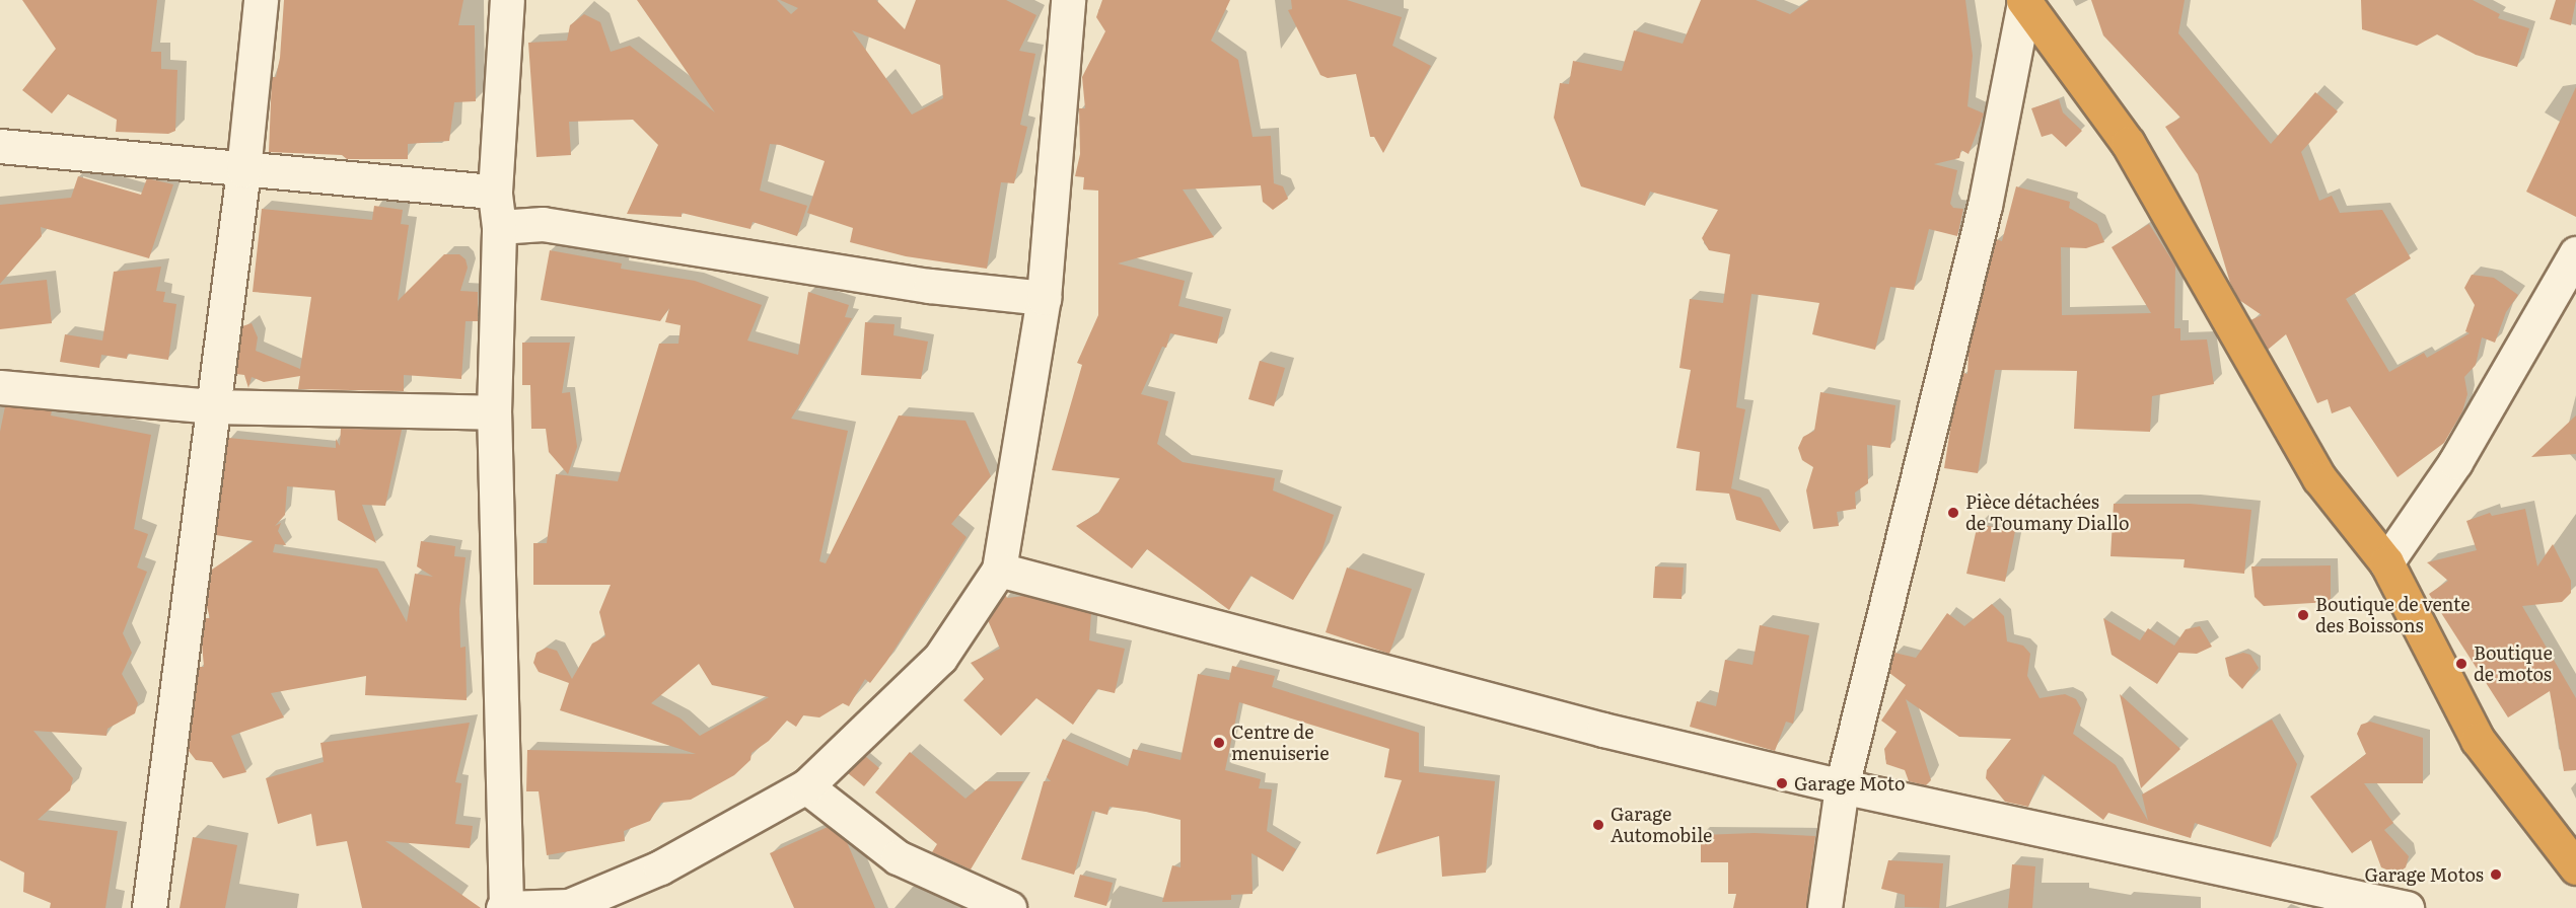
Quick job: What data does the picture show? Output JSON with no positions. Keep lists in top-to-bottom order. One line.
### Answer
{"places":["Pièce détachées de Toumany Diallo","Boutique de vente des Boissons","Boutique de motos","Centre de menuiserie","Garage Moto","Garage Automobile","Garage Motos"]}
